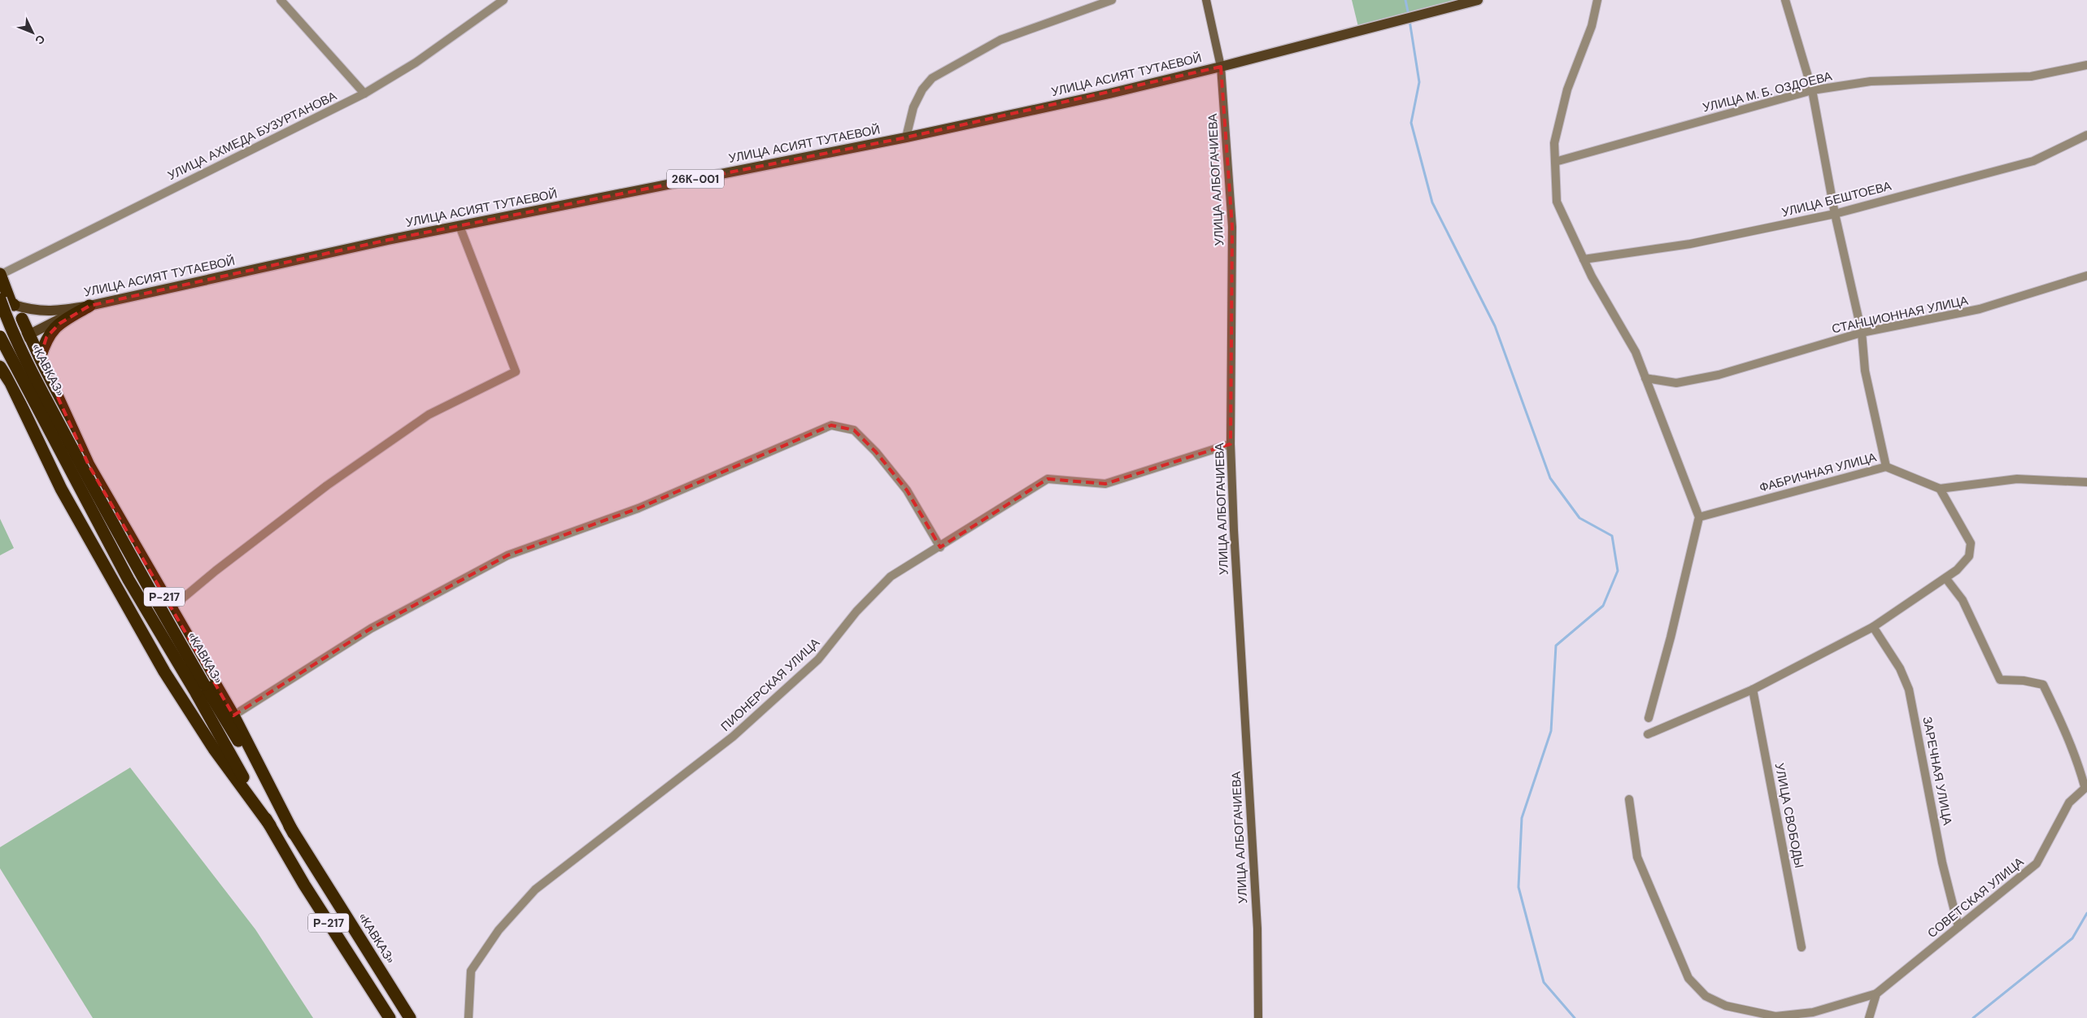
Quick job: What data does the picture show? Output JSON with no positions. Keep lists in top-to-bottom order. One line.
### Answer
{"streets":{"highway":["«КАВКАЗ»","Р-217"],"main road":["УЛИЦА АСИЯТ ТУТАЕВОЙ","26К-001"],"street":["УЛИЦА М. Б. ОЗДОЕВА","УЛИЦА АХМЕДА БУЗУРТАНОВА","УЛИЦА АЛБОГАЧИЕВА","УЛИЦА БЕШТОЕВА","СТАНЦИОННАЯ УЛИЦА","ФАБРИЧНАЯ УЛИЦА","ПИОНЕРСКАЯ УЛИЦА","ЗАРЕЧНАЯ УЛИЦА","УЛИЦА СВОБОДЫ","СОВЕТСКАЯ УЛИЦА"]},"crossings":[["УЛИЦА АСИЯТ ТУТАЕВОЙ","УЛИЦА АЛБОГАЧИЕВА"],["УЛИЦА АСИЯТ ТУТАЕВОЙ","«КАВКАЗ»"],["УЛИЦА АХМЕДА БУЗУРТАНОВА","«КАВКАЗ»"],["УЛИЦА АЛБОГАЧИЕВА","ПИОНЕРСКАЯ УЛИЦА"],["«КАВКАЗ»","Р-217"],["ЗАРЕЧНАЯ УЛИЦА","СОВЕТСКАЯ УЛИЦА"]],"north":"bottom right"}
